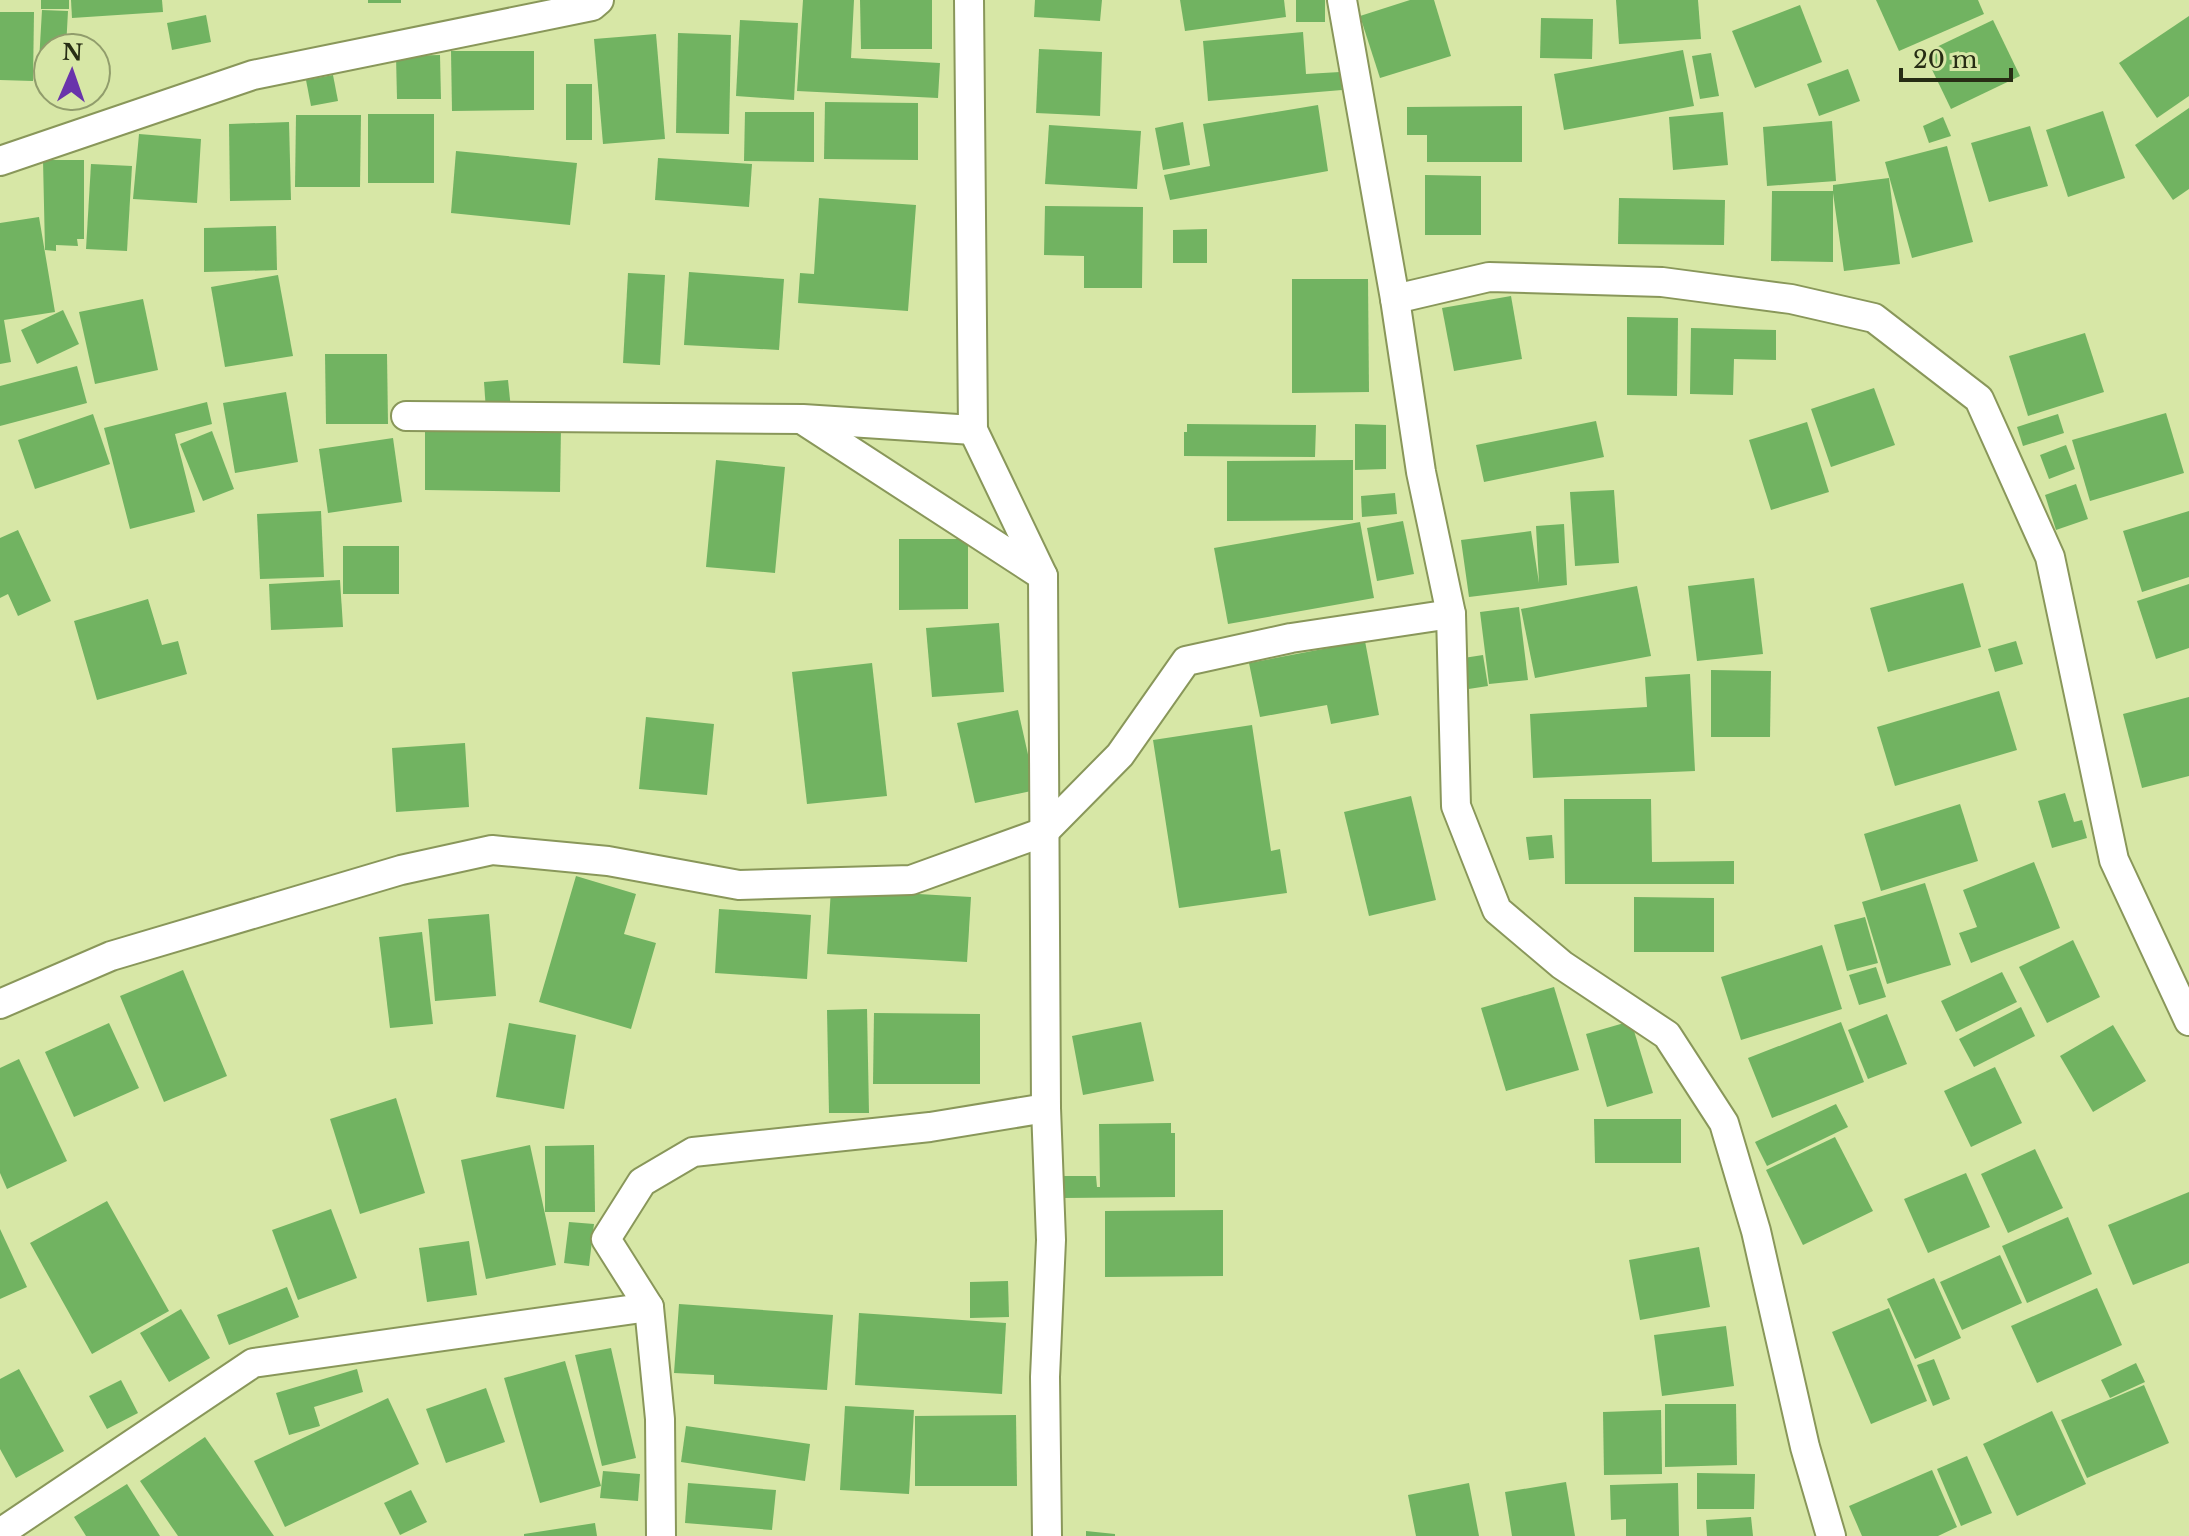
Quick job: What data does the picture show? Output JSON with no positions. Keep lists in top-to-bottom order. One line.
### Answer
{"scale_bar":"20 m","north":"top"}
